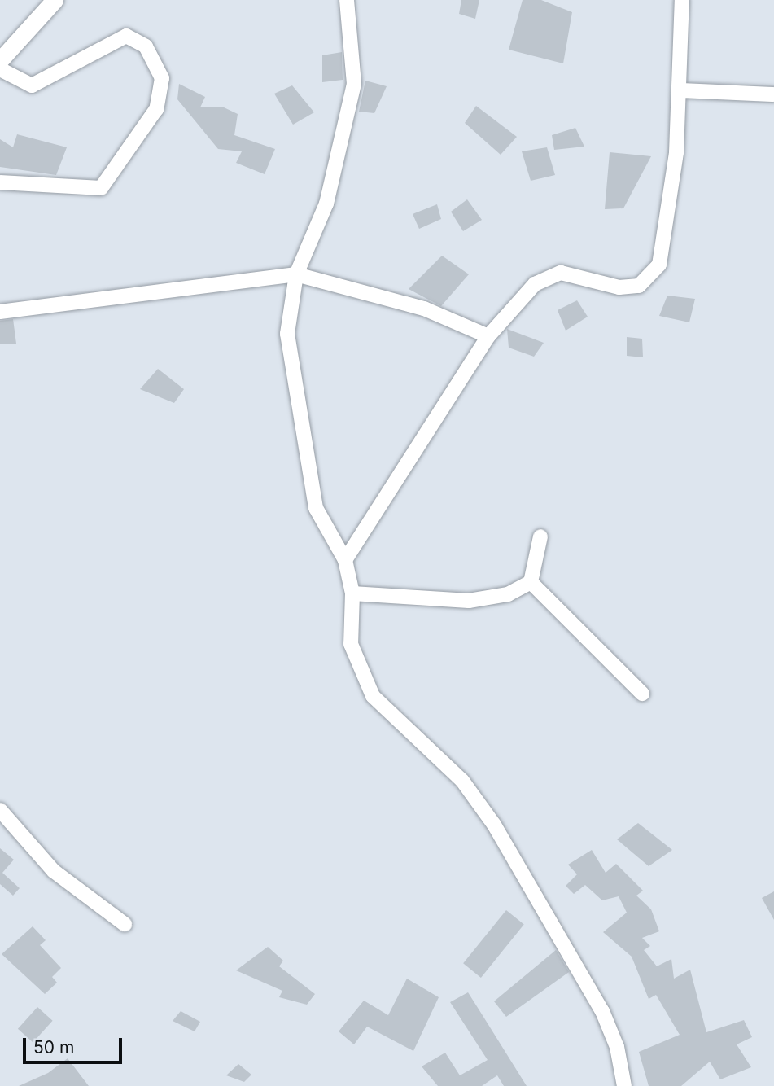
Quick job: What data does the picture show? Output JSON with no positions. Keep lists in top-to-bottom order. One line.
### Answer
{"scale_bar":"50 m"}
